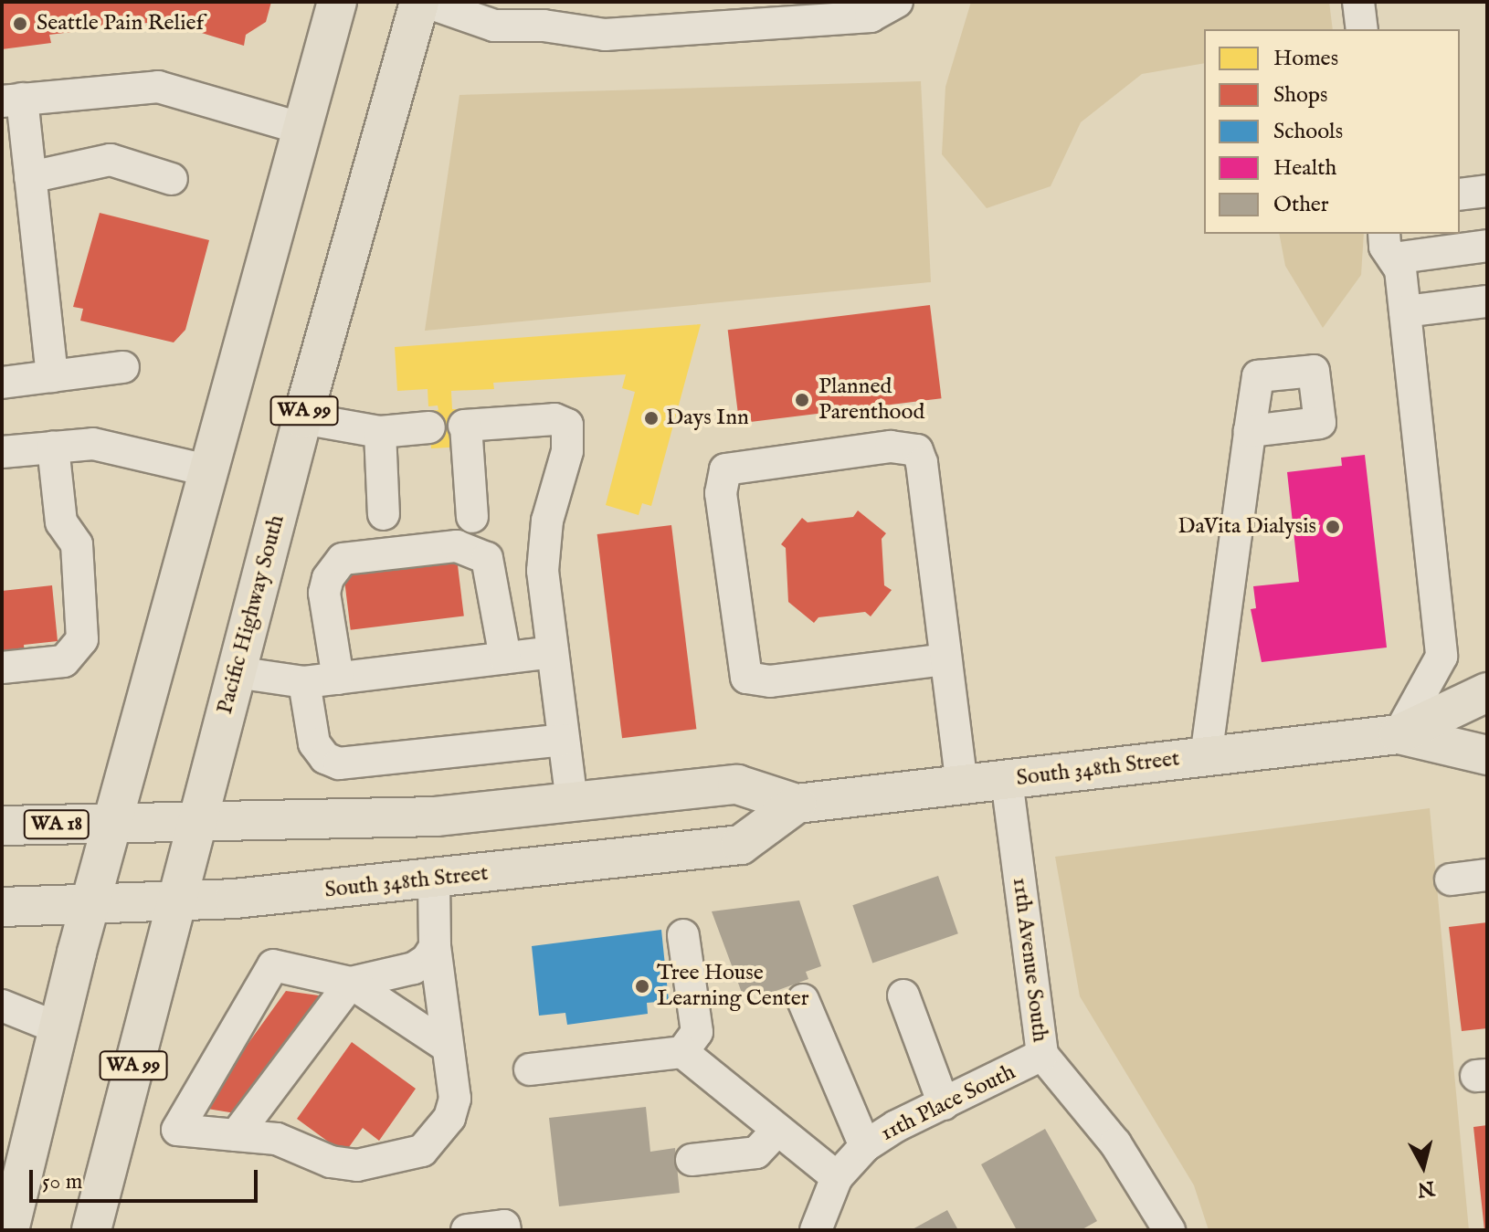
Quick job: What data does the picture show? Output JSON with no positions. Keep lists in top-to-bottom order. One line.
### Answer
{"streets":{"main road":["WA 99","Pacific Highway South","South 348th Street","WA 18"],"lane":["11th Avenue South","11th Place South"]},"crossings":[["Pacific Highway South","South 348th Street"],["South 348th Street","11th Avenue South"],["11th Avenue South","11th Place South"]],"places":["Seattle Pain Relief","Planned Parenthood","Days Inn","DaVita Dialysis","Tree House Learning Center"],"legend":["Homes","Shops","Schools","Health","Other"],"scale_bar":"50 m","north":"bottom"}
